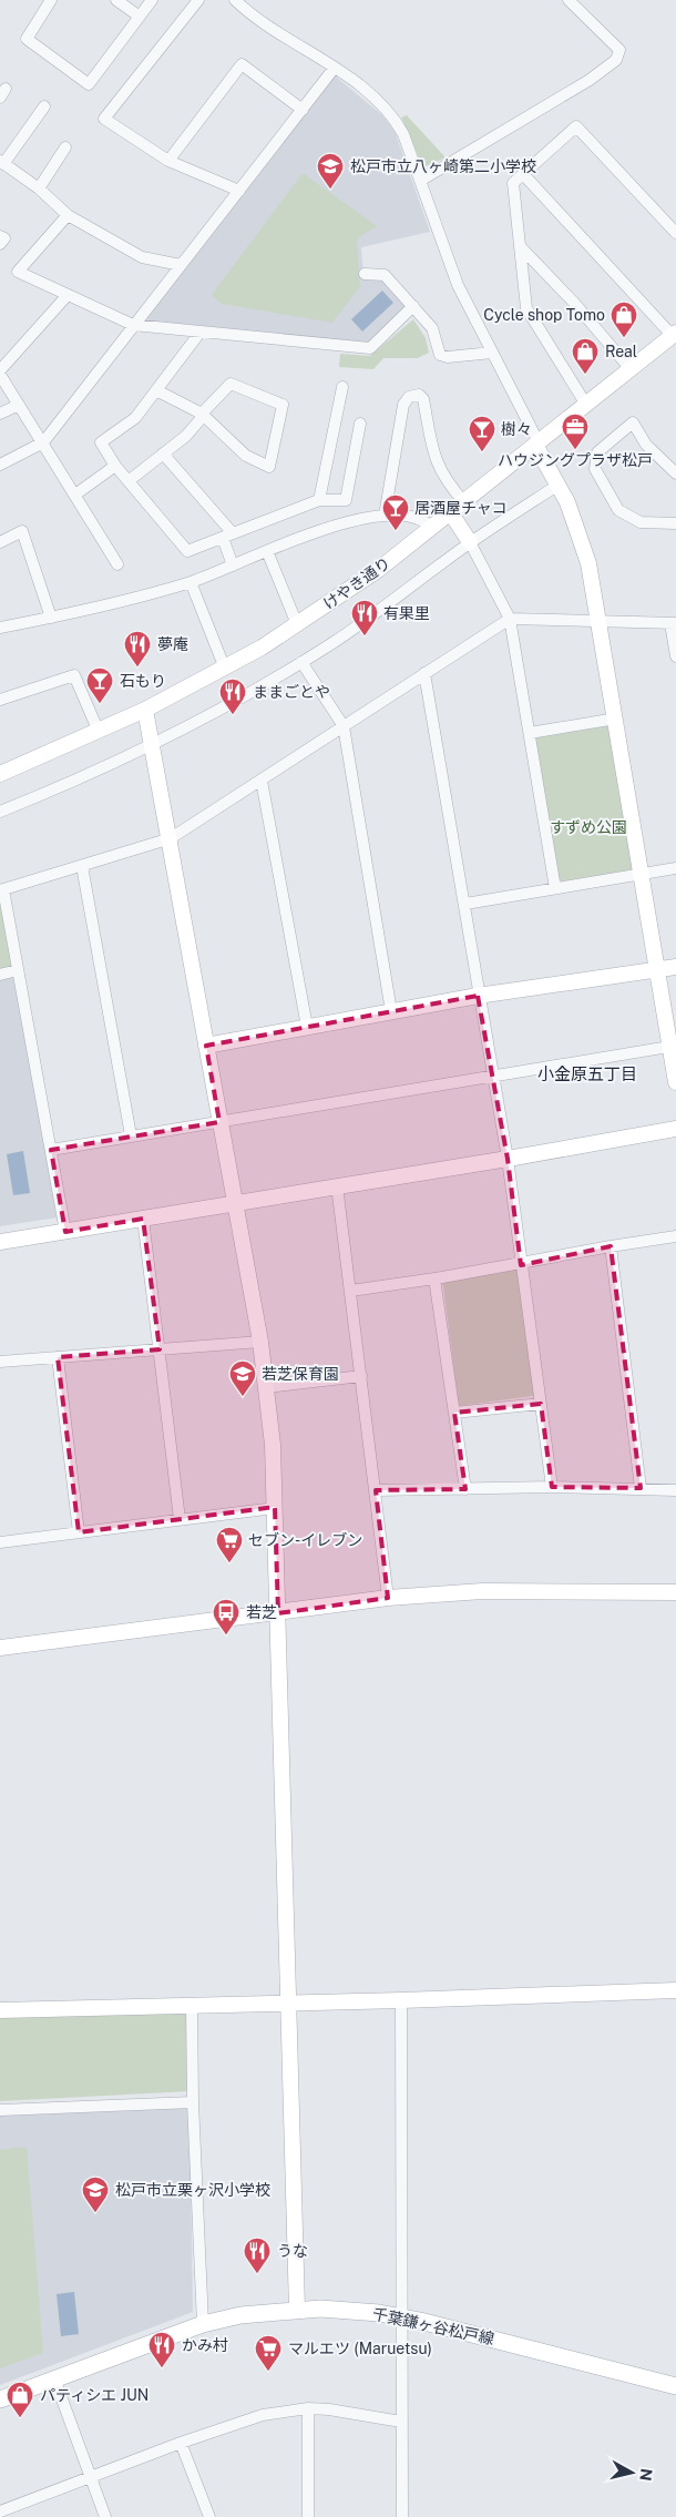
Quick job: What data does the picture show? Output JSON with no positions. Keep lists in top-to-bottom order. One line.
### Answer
{"streets":{"main road":["千葉鎌ヶ谷松戸線"],"street":["けやき通り"]},"districts":["小金原五丁目"],"parks":["すずめ公園"],"places":{"school or university":["松戸市立八ヶ崎第二小学校","若芝保育園","松戸市立栗ヶ沢小学校"],"shop":["Cycle shop Tomo","Real","パティシエ JUN"],"office":["ハウジングプラザ松戸"],"bar":["樹々","居酒屋チャコ","石もり"],"restaurant":["有果里","夢庵","ままごとや","うな","かみ村"],"supermarket":["セブン-イレブン","マルエツ (Maruetsu)"],"bus stop":["若芝"]},"north":"right"}
